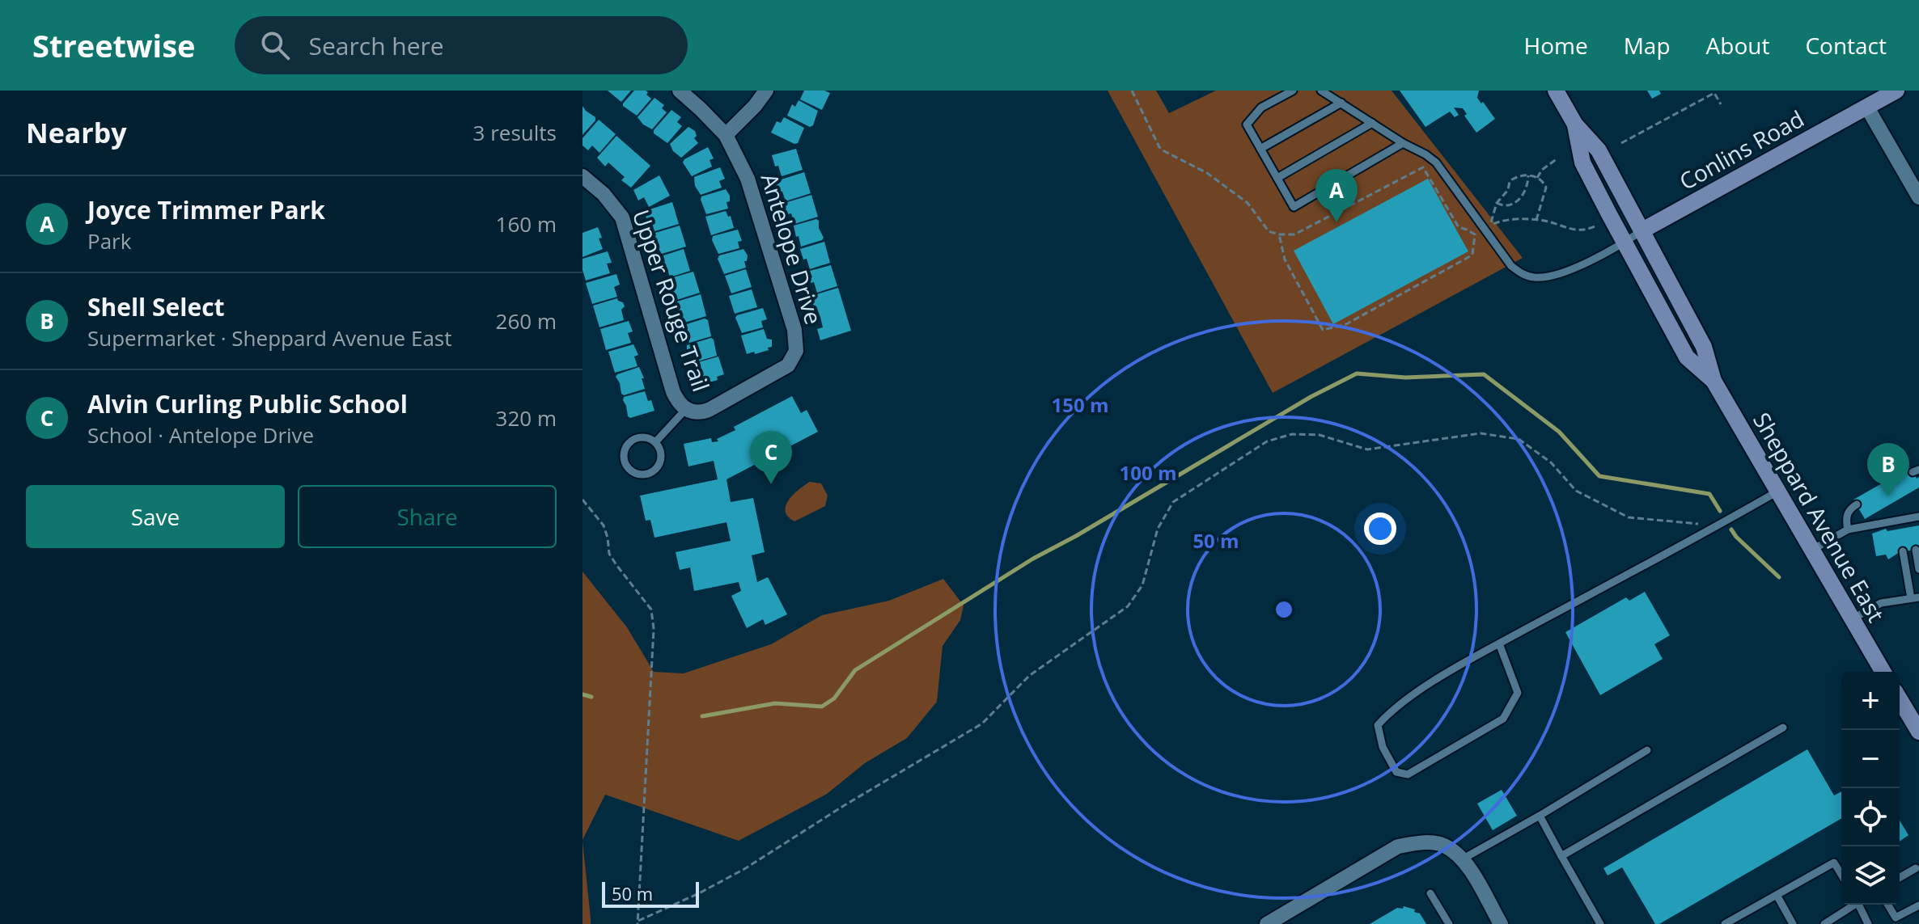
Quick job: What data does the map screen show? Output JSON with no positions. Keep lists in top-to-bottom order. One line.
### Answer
{"streets":{"main road":["Conlins Road","Sheppard Avenue East"],"street":["Antelope Drive","Upper Rouge Trail"]},"crossings":[["Conlins Road","Sheppard Avenue East"],["Antelope Drive","Upper Rouge Trail"]],"scale_bar":"50 m","page":{"header":"Streetwise","search":"Search here","nav":["Home","Map","About","Contact"],"heading":["Nearby","3 results"],"pins":["A","C","B"],"list":[{"mark":"A","name":"Joyce Trimmer Park","note":"Park","value":"160 m"},{"mark":"B","name":"Shell Select","note":"Supermarket · Sheppard Avenue East","value":"260 m"},{"mark":"C","name":"Alvin Curling Public School","note":"School · Antelope Drive","value":"320 m"}],"buttons":["Save","Share"],"map_buttons":["+","−"],"scale":"50 m"},"rings":["150 m","100 m","50 m"]}
